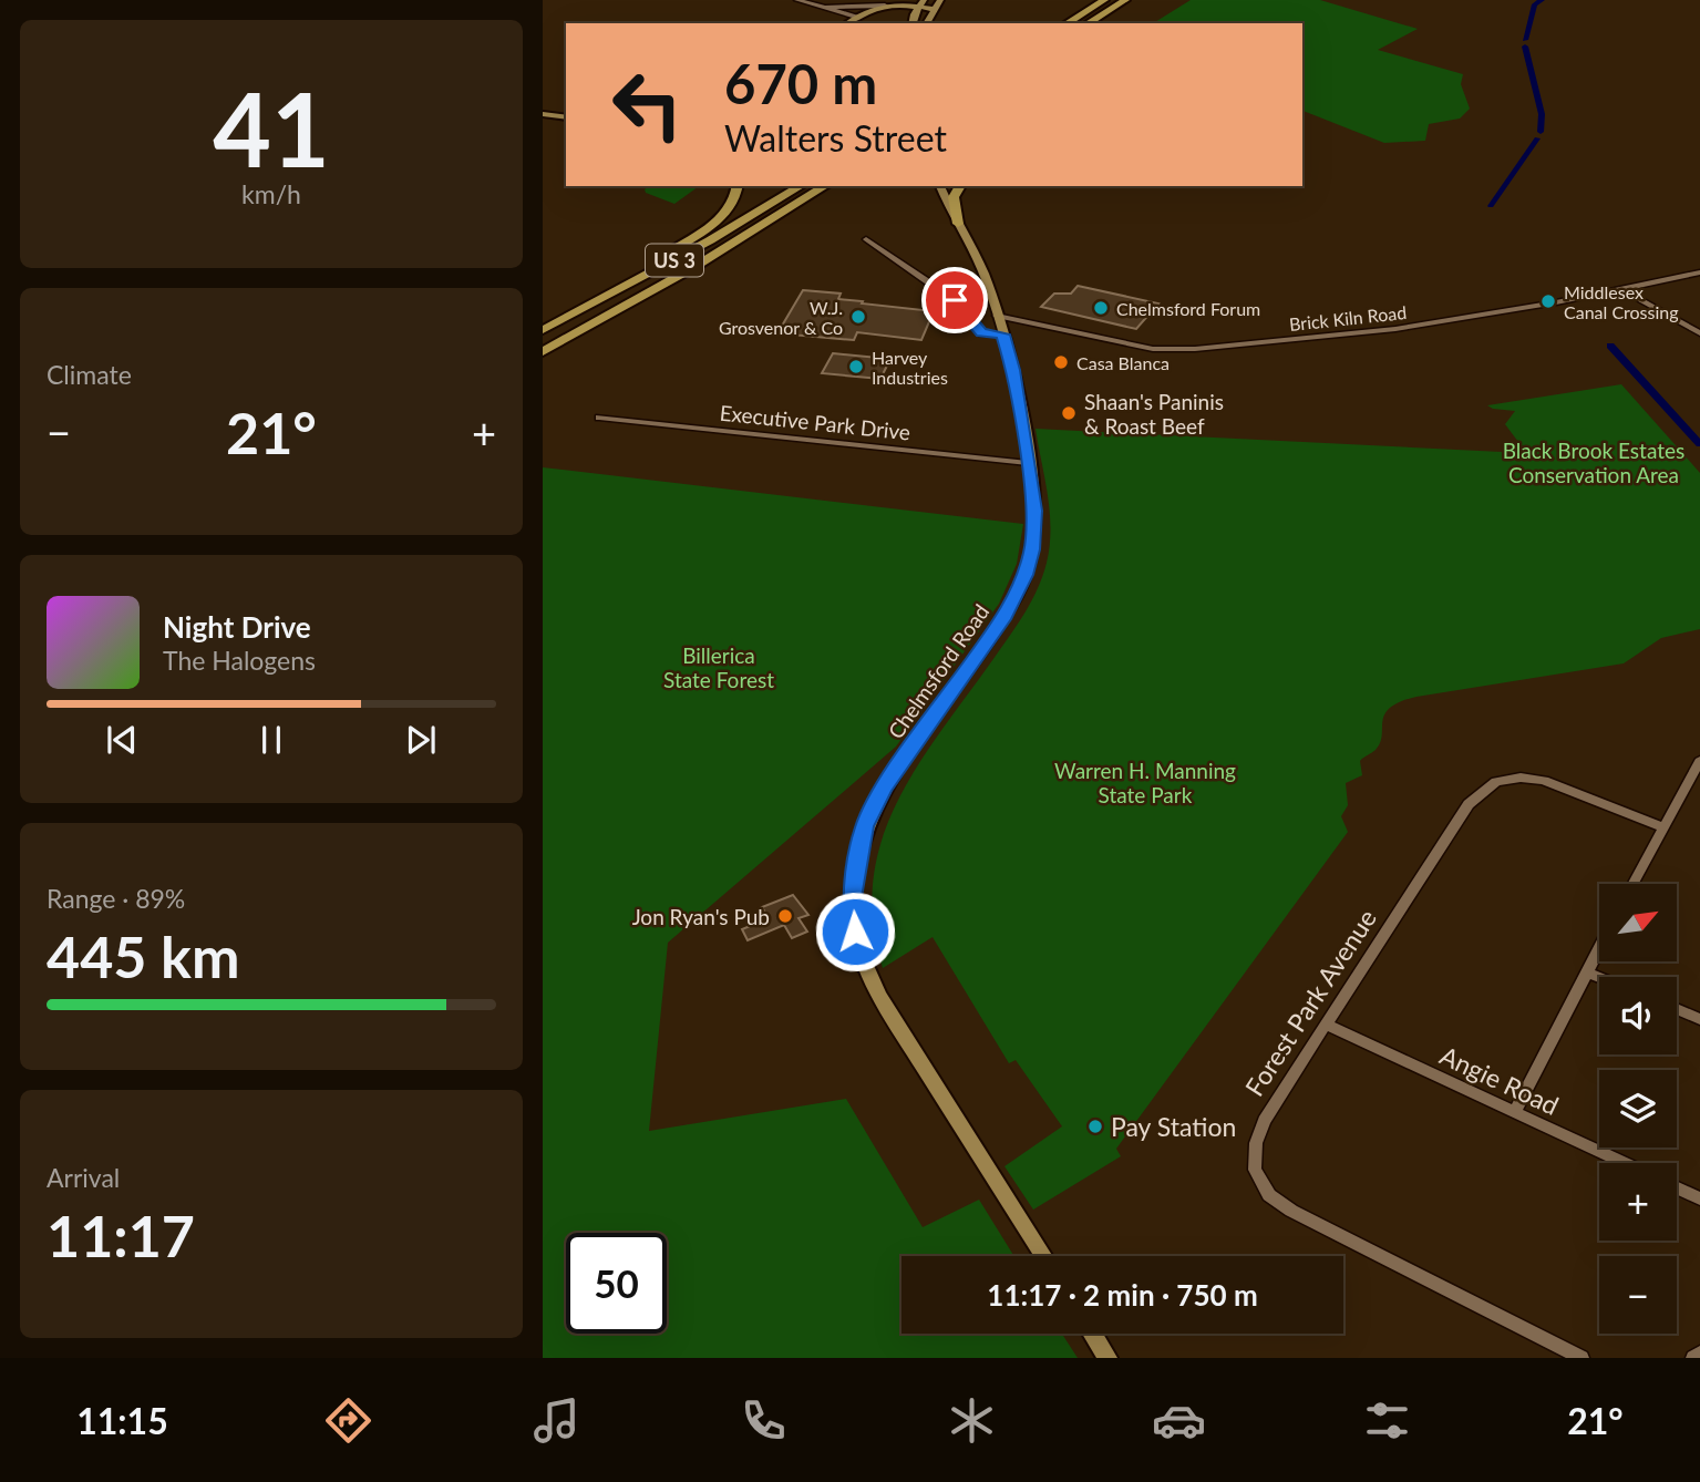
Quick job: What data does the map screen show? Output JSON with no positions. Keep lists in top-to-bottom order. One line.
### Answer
{"streets":{"highway":["US 3"],"main road":["Chelmsford Road"],"street":["Brick Kiln Road","Executive Park Drive","Forest Park Avenue","Angie Road"]},"crossings":[["Brick Kiln Road","Chelmsford Road"],["Executive Park Drive","Chelmsford Road"],["Forest Park Avenue","Angie Road"]],"parks":["Black Brook Estates Conservation Area","Billerica State Forest","Warren H. Manning State Park"],"places":["Middlesex Canal Crossing","Chelmsford Forum","W.J. Grosvenor & Co","Casa Blanca","Harvey Industries","Shaan's Paninis & Roast Beef","Jon Ryan's Pub","Pay Station"],"north":"top right","page":{"tile":[["41","km/h"],"Climate",["Range · 89%","445 km"],["Arrival","11:17"]],"turn":["670 m","Walters Street"],"heat":["−","21°","+"],"song":["Night Drive","The Halogens"],"map_buttons":["+","−"],"limit":"50","trip":"11:17 · 2 min · 750 m","tabs":["11:15","21°"]}}
